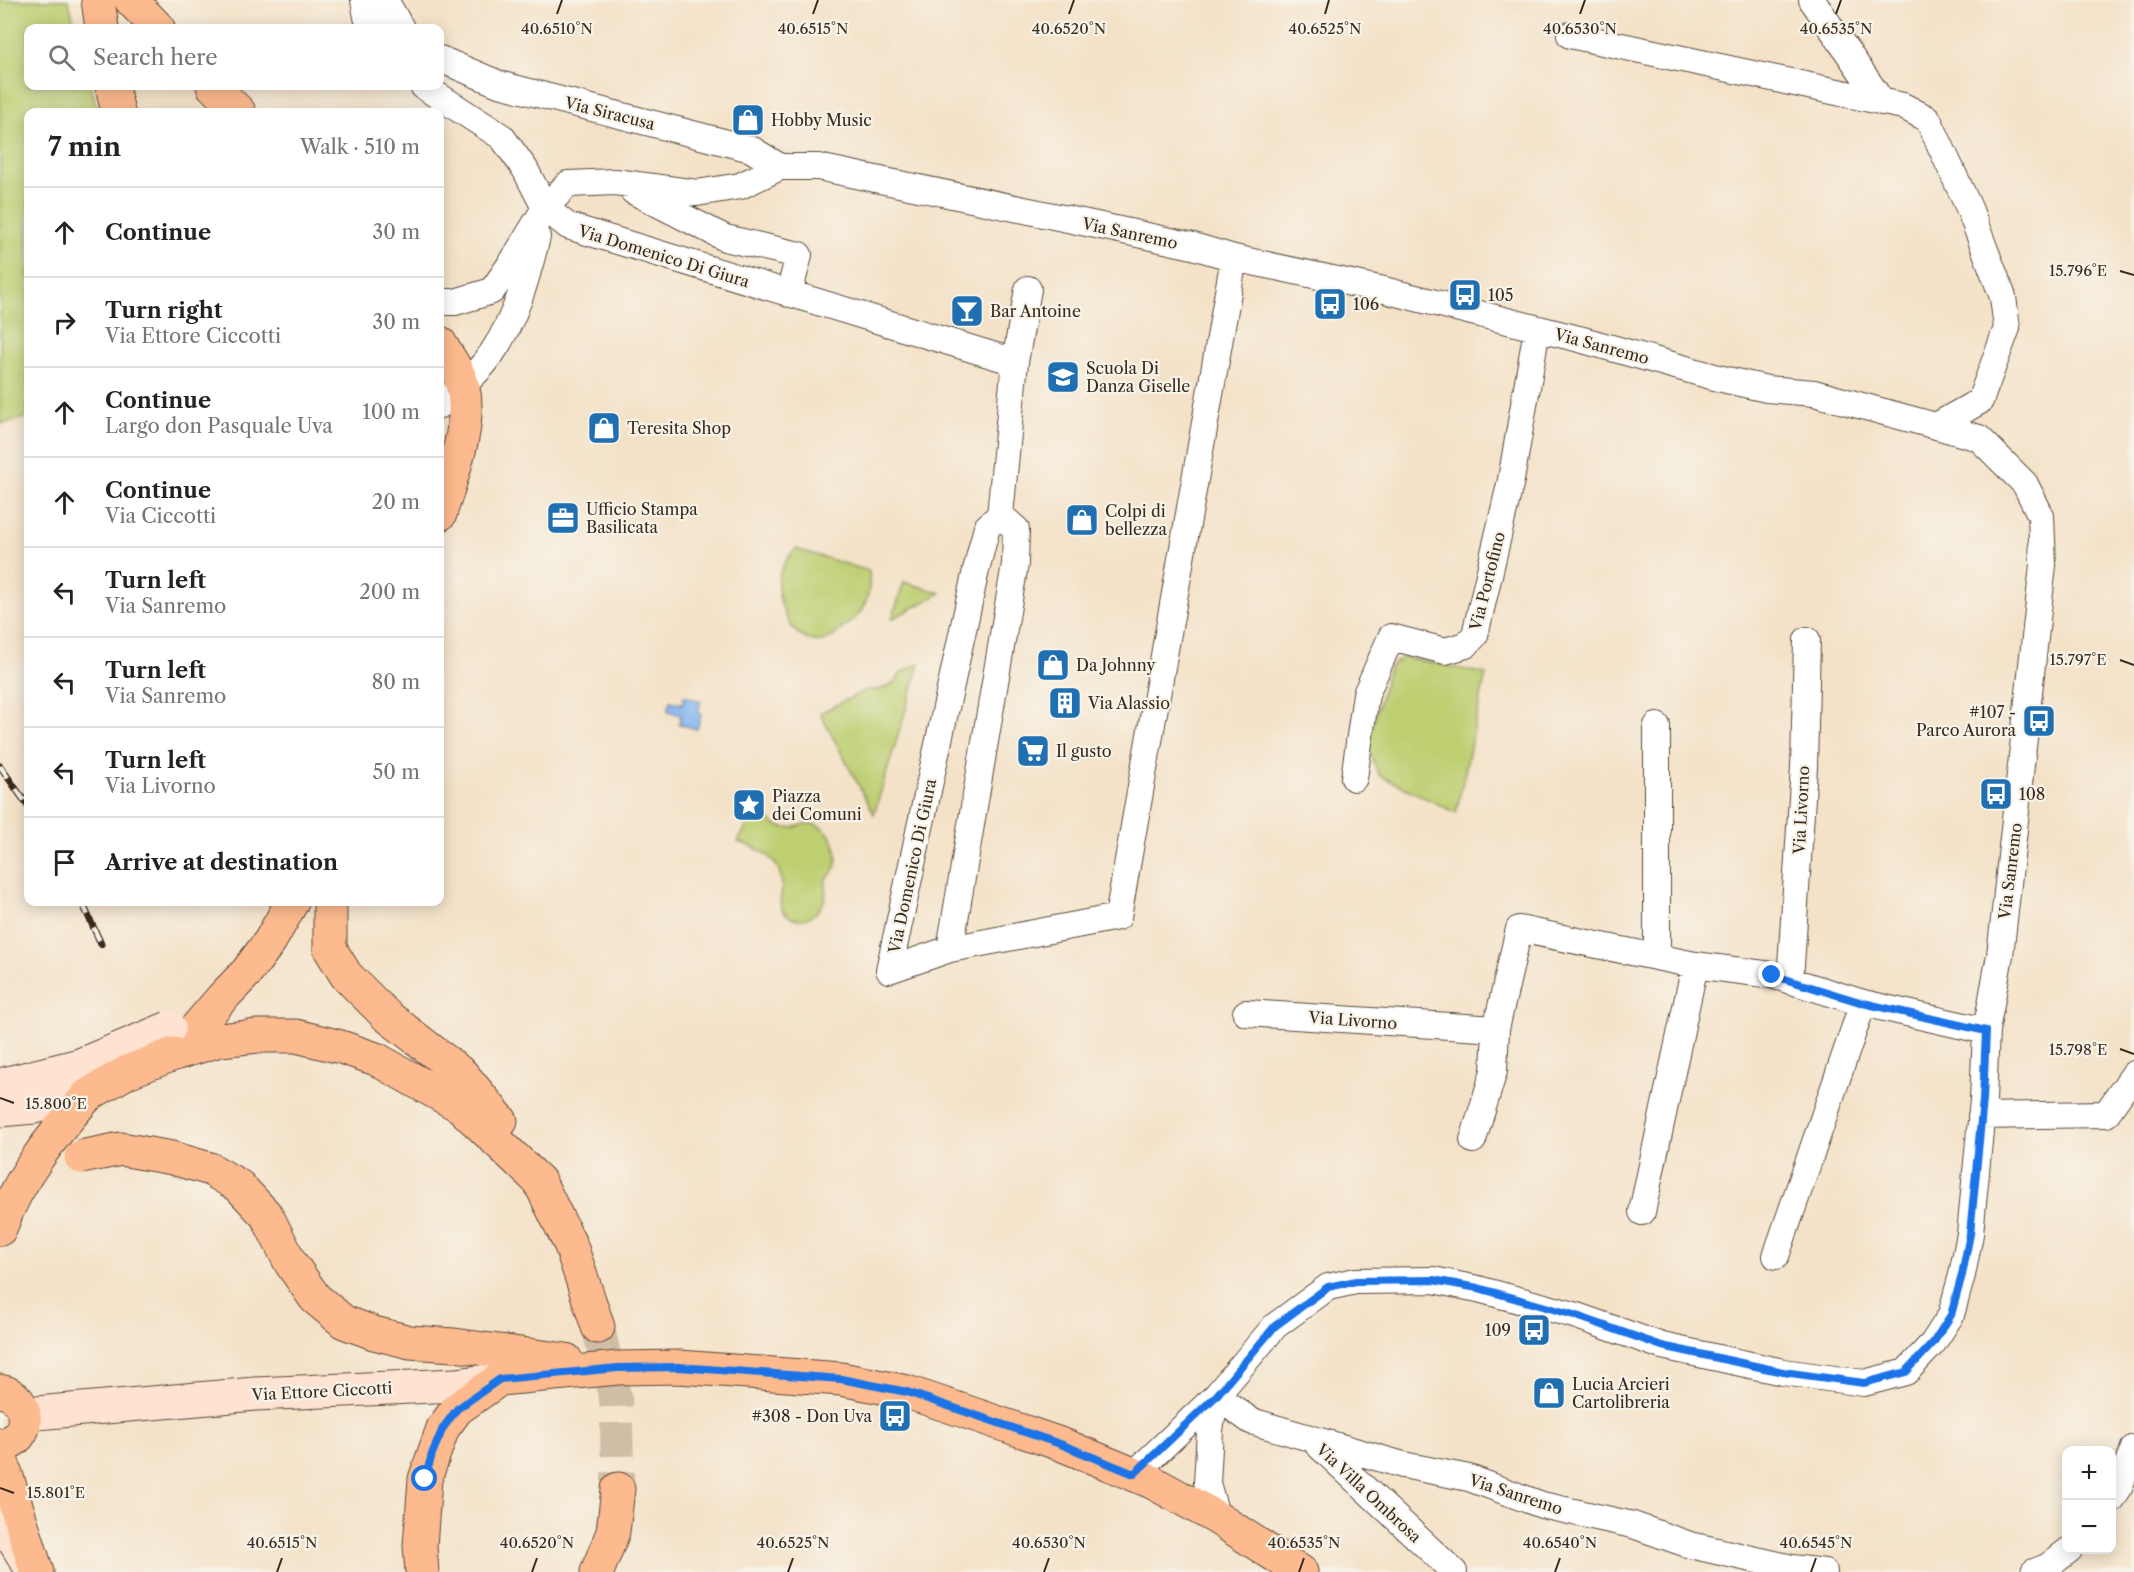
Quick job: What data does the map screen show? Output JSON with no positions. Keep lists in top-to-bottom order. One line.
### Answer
{"streets":{"main road":["Via Ettore Ciccotti"],"street":["Via Siracusa","Via Sanremo","Via Domenico Di Giura","Via Portofino","Via Livorno","Via Villa Ombrosa"]},"crossings":[["Via Siracusa","Via Sanremo"],["Via Sanremo","Via Domenico Di Giura"],["Via Sanremo","Via Portofino"],["Via Sanremo","Via Villa Ombrosa"]],"places":{"shop":["Hobby Music","Teresita Shop","Colpi di bellezza","Da Johnny","Lucia Arcieri Cartolibreria"],"bus stop":["105","106","#107 - Parco Aurora","108","109","#308 - Don Uva"],"bar":["Bar Antoine"],"school or university":["Scuola Di Danza Giselle"],"office":["Ufficio Stampa Basilicata"],"building":["Via Alassio"],"supermarket":["Il gusto"],"place":["Piazza dei Comuni"]},"page":{"search":"Search here","heading":["7 min","Walk · 510 m"],"list":[["Continue","30 m"],["Turn right","Via Ettore Ciccotti","30 m"],["Continue","Largo don Pasquale Uva","100 m"],["Continue","Via Ciccotti","20 m"],["Turn left","Via Sanremo","200 m"],["Turn left","Via Sanremo","80 m"],["Turn left","Via Livorno","50 m"],"Arrive at destination"],"map_buttons":["+","−"]},"coordinates":["40.6515°N","40.6520°N","40.6510°N","40.6525°N","40.6530°N","40.6535°N","15.796°E","15.797°E","15.798°E","15.800°E","15.801°E","40.6540°N","40.6545°N"]}
